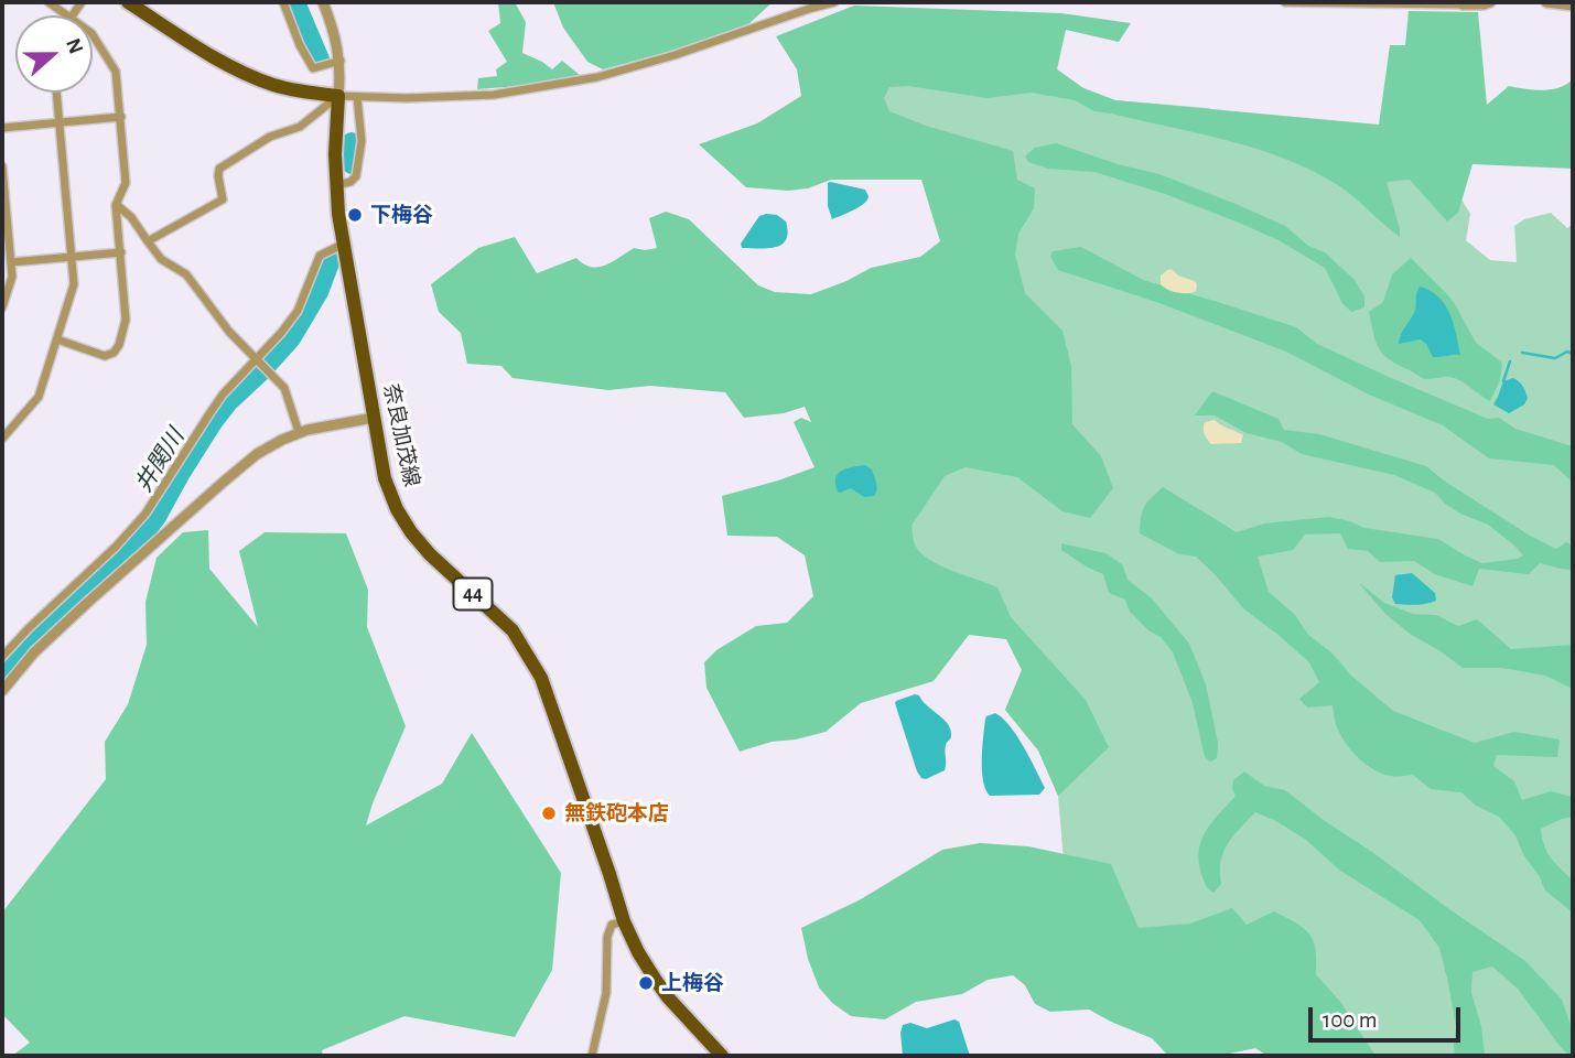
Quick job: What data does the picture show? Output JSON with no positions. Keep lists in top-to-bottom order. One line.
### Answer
{"streets":{"main road":["奈良加茂線","44"]},"water":["井関川"],"places":["下梅谷","無鉄砲本店","上梅谷"],"scale_bar":"100 m","north":"right"}
